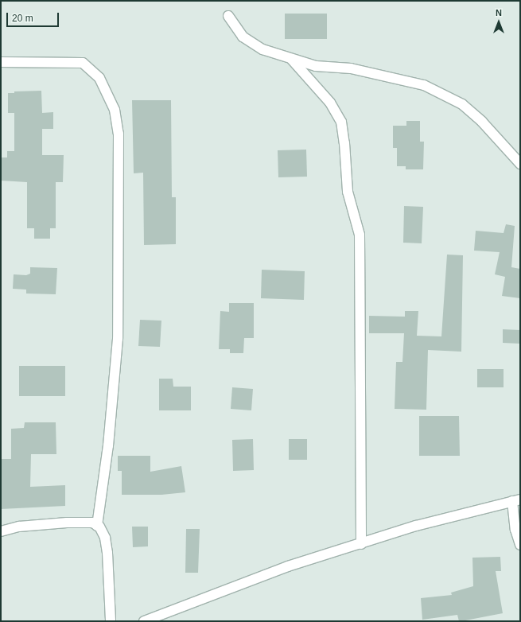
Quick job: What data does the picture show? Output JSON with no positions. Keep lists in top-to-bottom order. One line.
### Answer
{"scale_bar":"20 m","north":"top"}
